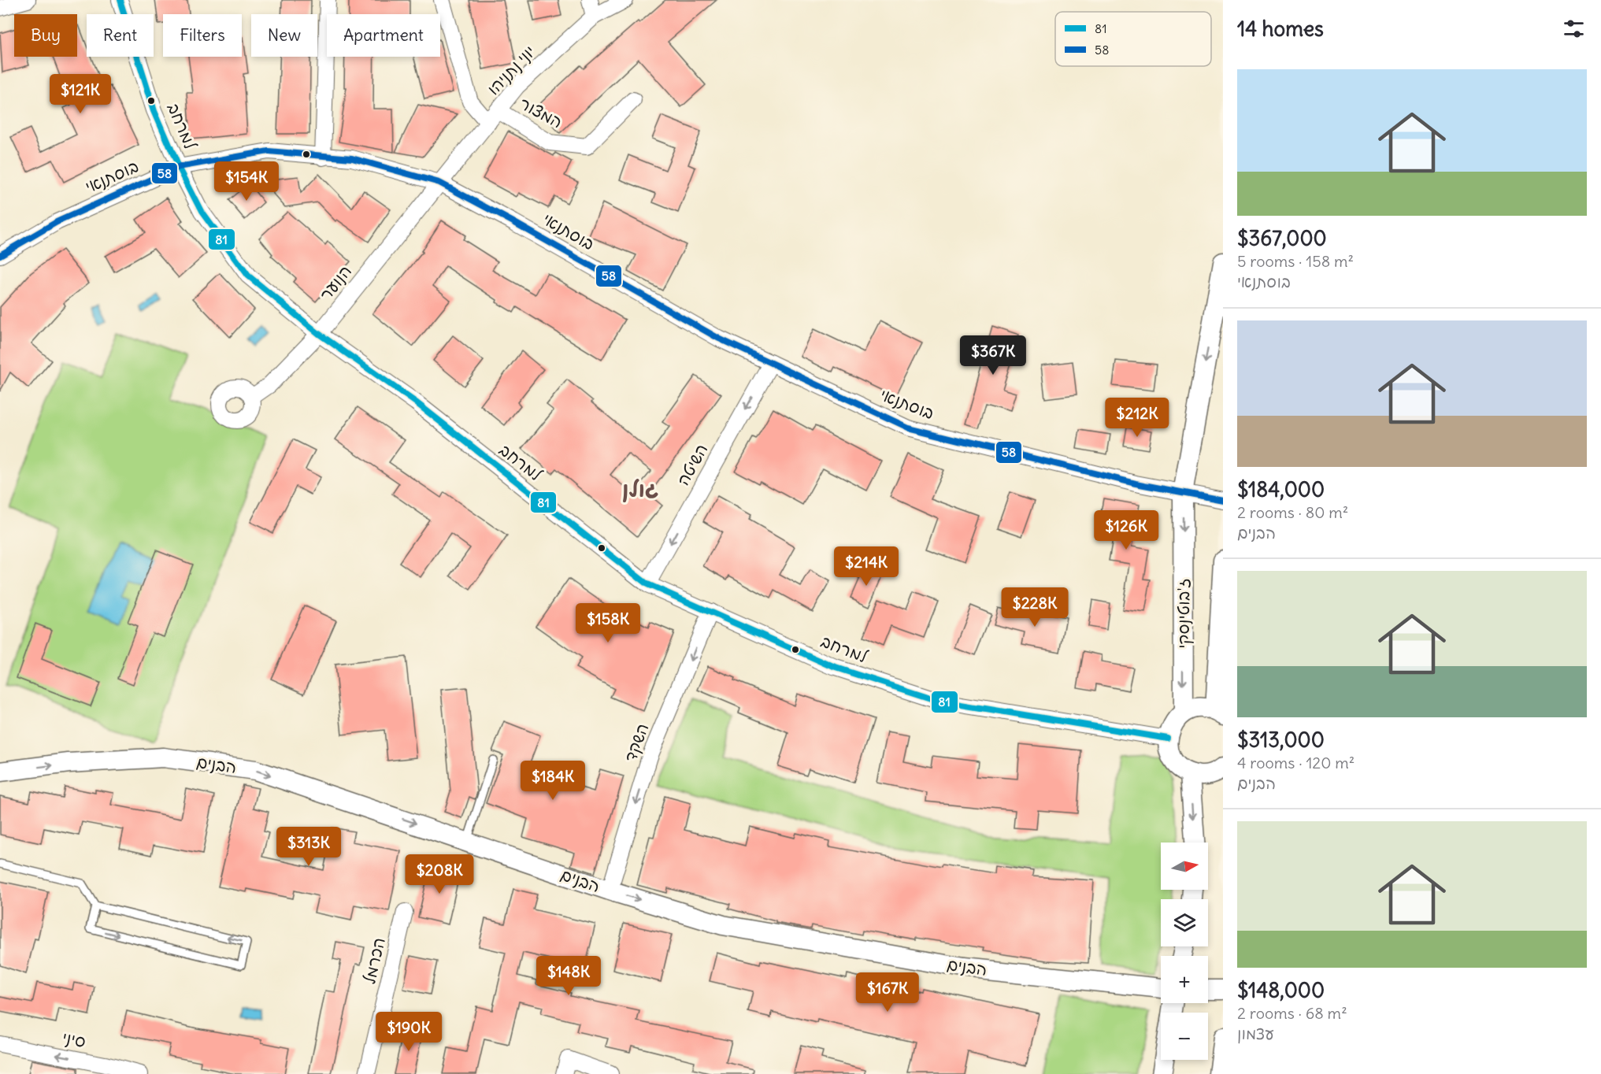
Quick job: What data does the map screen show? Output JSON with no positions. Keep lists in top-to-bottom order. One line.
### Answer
{"streets":{"street":["יוני נתניהו","המצור","למרחב","בוסתנאי","הנוער","השיטה","ז'בוטינסקי","השקד","הבנים","הכרמל","סיני"]},"crossings":[["יוני נתניהו","המצור"],["יוני נתניהו","בוסתנאי"],["יוני נתניהו","הנוער"],["למרחב","בוסתנאי"],["למרחב","הנוער"],["למרחב","השיטה"],["למרחב","השקד"],["בוסתנאי","הנוער"],["בוסתנאי","השיטה"],["בוסתנאי","ז'בוטינסקי"],["השקד","הבנים"]],"one_way":["השיטה","השקד","הבנים","סיני"],"districts":["גולן"],"lines":["transit line 81","transit line 58"],"legend":["81","58"],"north":"right","page":{"heading":"14 homes","chip":["Buy","Rent","Filters","New","Apartment"],"list":[{"name":"$367,000","note":"5 rooms · 158 m² · בוסתנאי"},{"name":"$184,000","note":"2 rooms · 80 m² · הבנים"},{"name":"$313,000","note":"4 rooms · 120 m² · הבנים"},{"name":"$148,000","note":"2 rooms · 68 m² · עצמון"}],"price":["$121K","$154K","$367K","$212K","$126K","$214K","$228K","$158K","$184K","$313K","$208K","$148K","$167K","$190K"],"map_buttons":["+","−"]}}
